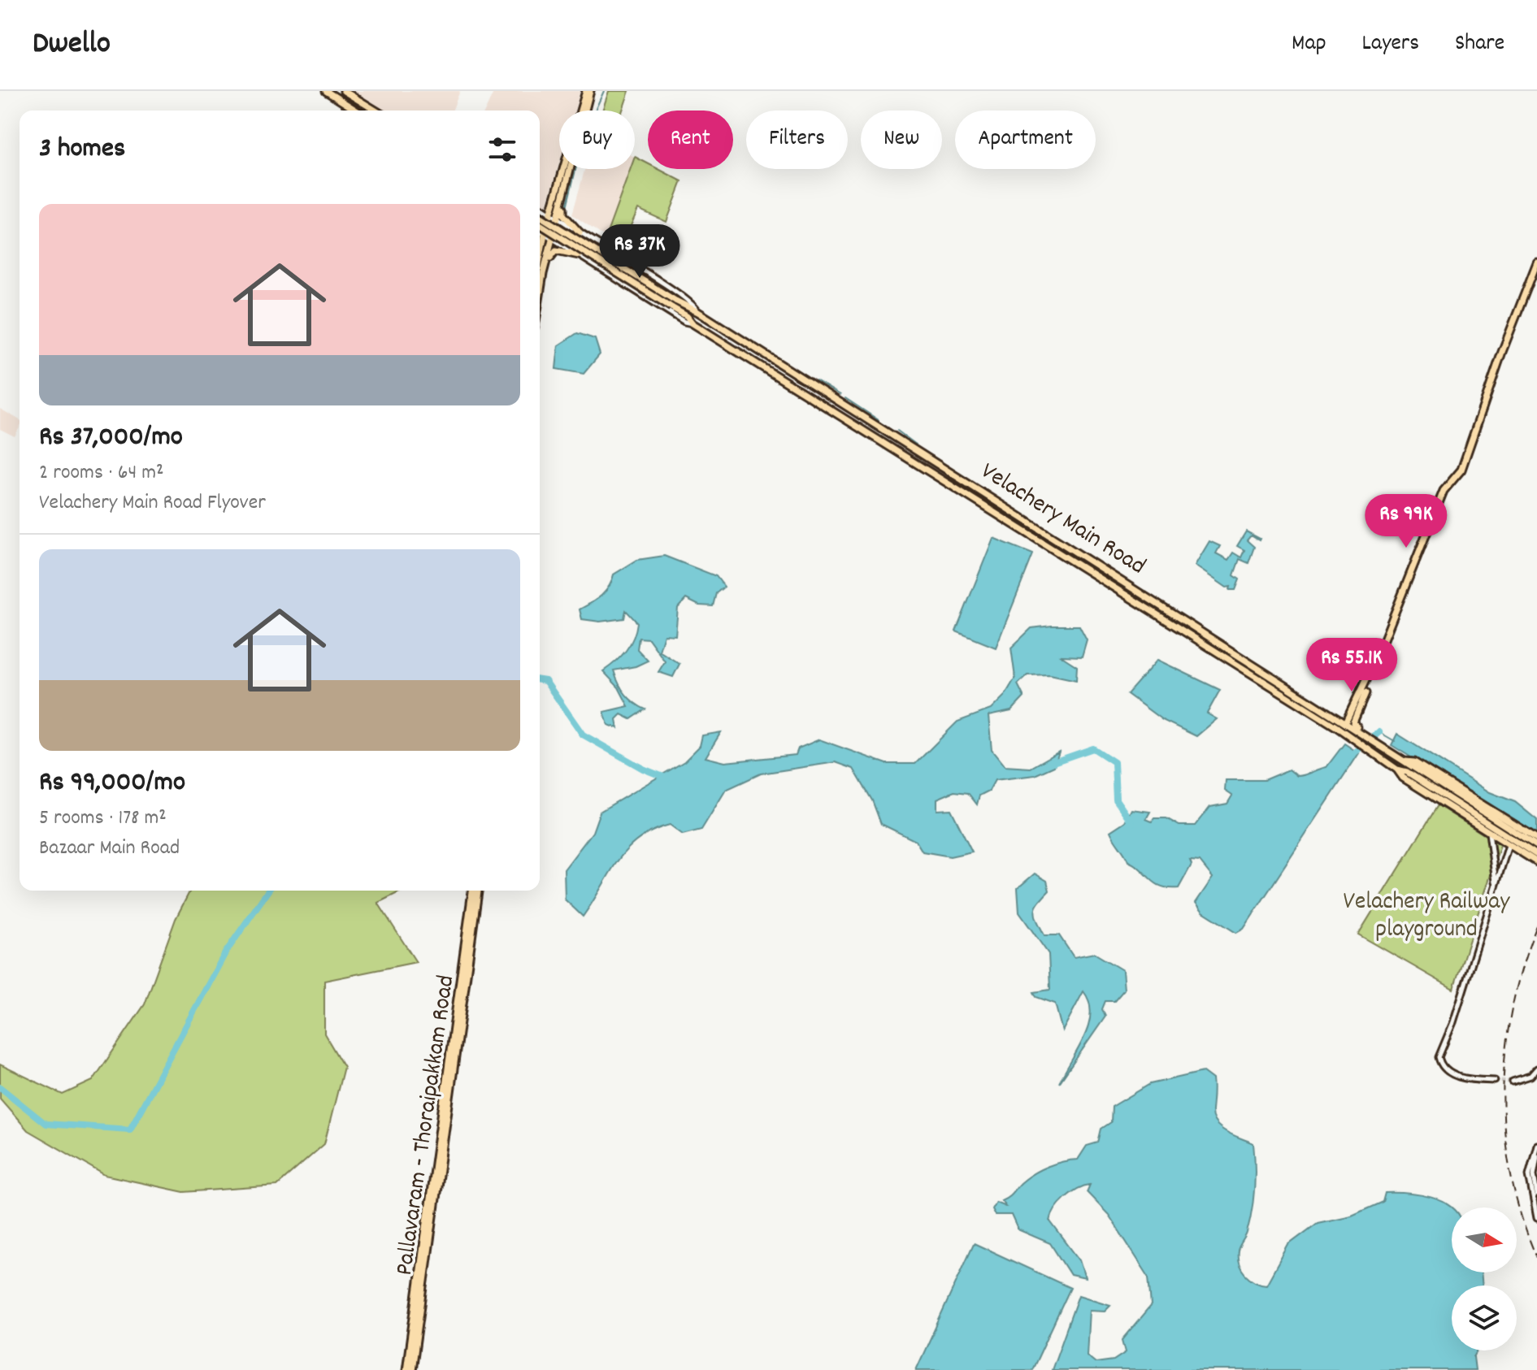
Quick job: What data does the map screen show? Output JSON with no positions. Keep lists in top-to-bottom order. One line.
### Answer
{"streets":{"main road":["Velachery Main Road","Pallavaram - Thoraipakkam Road"]},"parks":["Velachery Railway playground"],"north":"right","page":{"header":"Dwello","nav":["Map","Layers","Share"],"chip":["Buy","Rent","Filters","New","Apartment"],"heading":"3 homes","list":[{"name":"Rs 37,000/mo","note":"2 rooms · 64 m² · Velachery Main Road Flyover"},{"name":"Rs 99,000/mo","note":"5 rooms · 178 m² · Bazaar Main Road"}],"price":["Rs 37K","Rs 99K","Rs 55.1K"]}}
